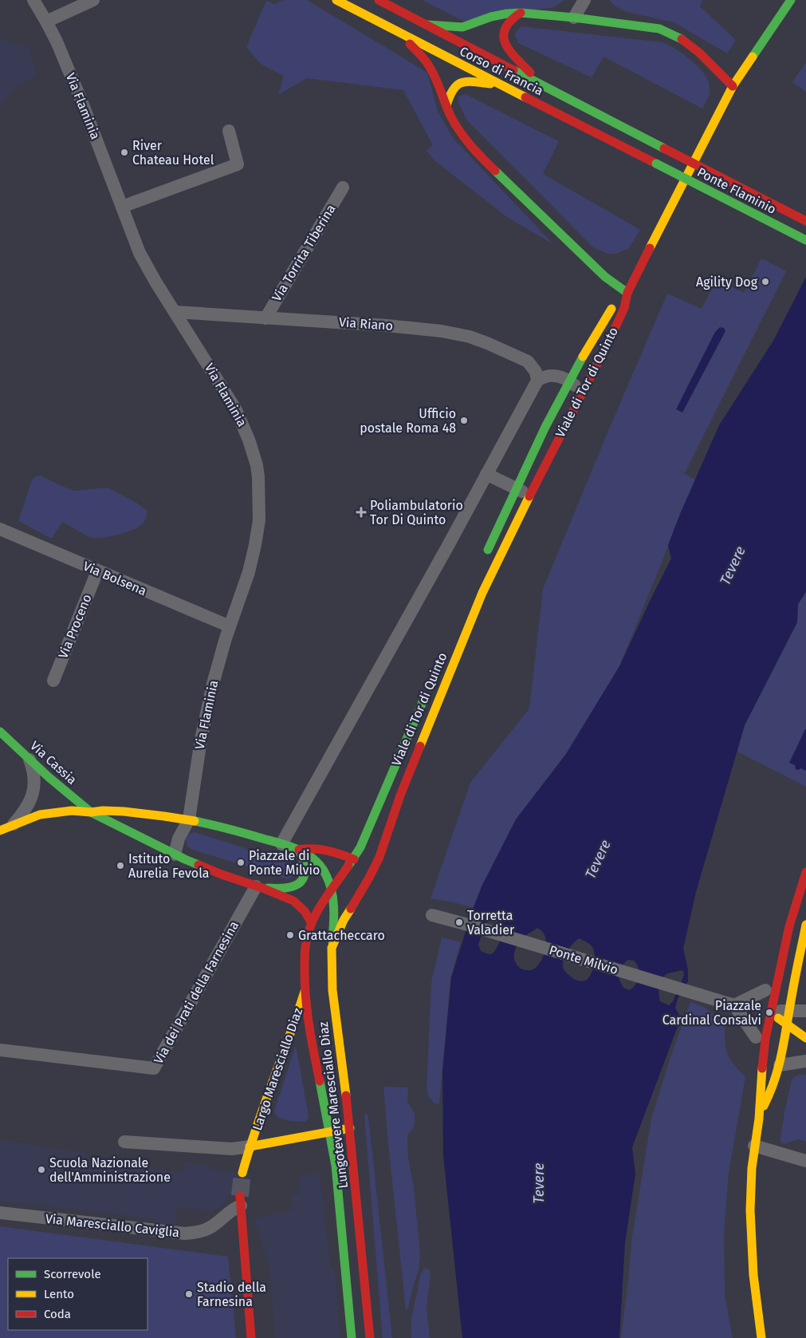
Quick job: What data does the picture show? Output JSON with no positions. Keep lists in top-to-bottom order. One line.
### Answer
{"streets":{"main road":["Corso di Francia","Ponte Flaminio","Viale di Tor di Quinto","Via Cassia","Largo Maresciallo Diaz","Lungotevere Maresciallo Diaz"],"street":["Via Flaminia","Via Torrita Tiberina","Via Riano","Via Bolsena","Via Proceno","Ponte Milvio","Via dei Prati della Farnesina","Via Maresciallo Caviglia"]},"crossings":[["Corso di Francia","Ponte Flaminio"],["Via Flaminia","Via Riano"],["Via Flaminia","Via Bolsena"],["Via Torrita Tiberina","Via Riano"],["Via Riano","Viale di Tor di Quinto"],["Viale di Tor di Quinto","Lungotevere Maresciallo Diaz"],["Via Bolsena","Via Proceno"],["Largo Maresciallo Diaz","Lungotevere Maresciallo Diaz"]],"water":["Tevere"],"places":{"other":["River Chateau Hotel","Agility Dog","Ufficio postale Roma 48","Piazzale di Ponte Milvio","Istituto Aurelia Fevola","Torretta Valadier","Grattacheccaro","Piazzale Cardinal Consalvi","Scuola Nazionale dell'Amministrazione","Stadio della Farnesina"],"health":["Poliambulatorio Tor Di Quinto"]},"legend":["Scorrevole","Lento","Coda"]}
